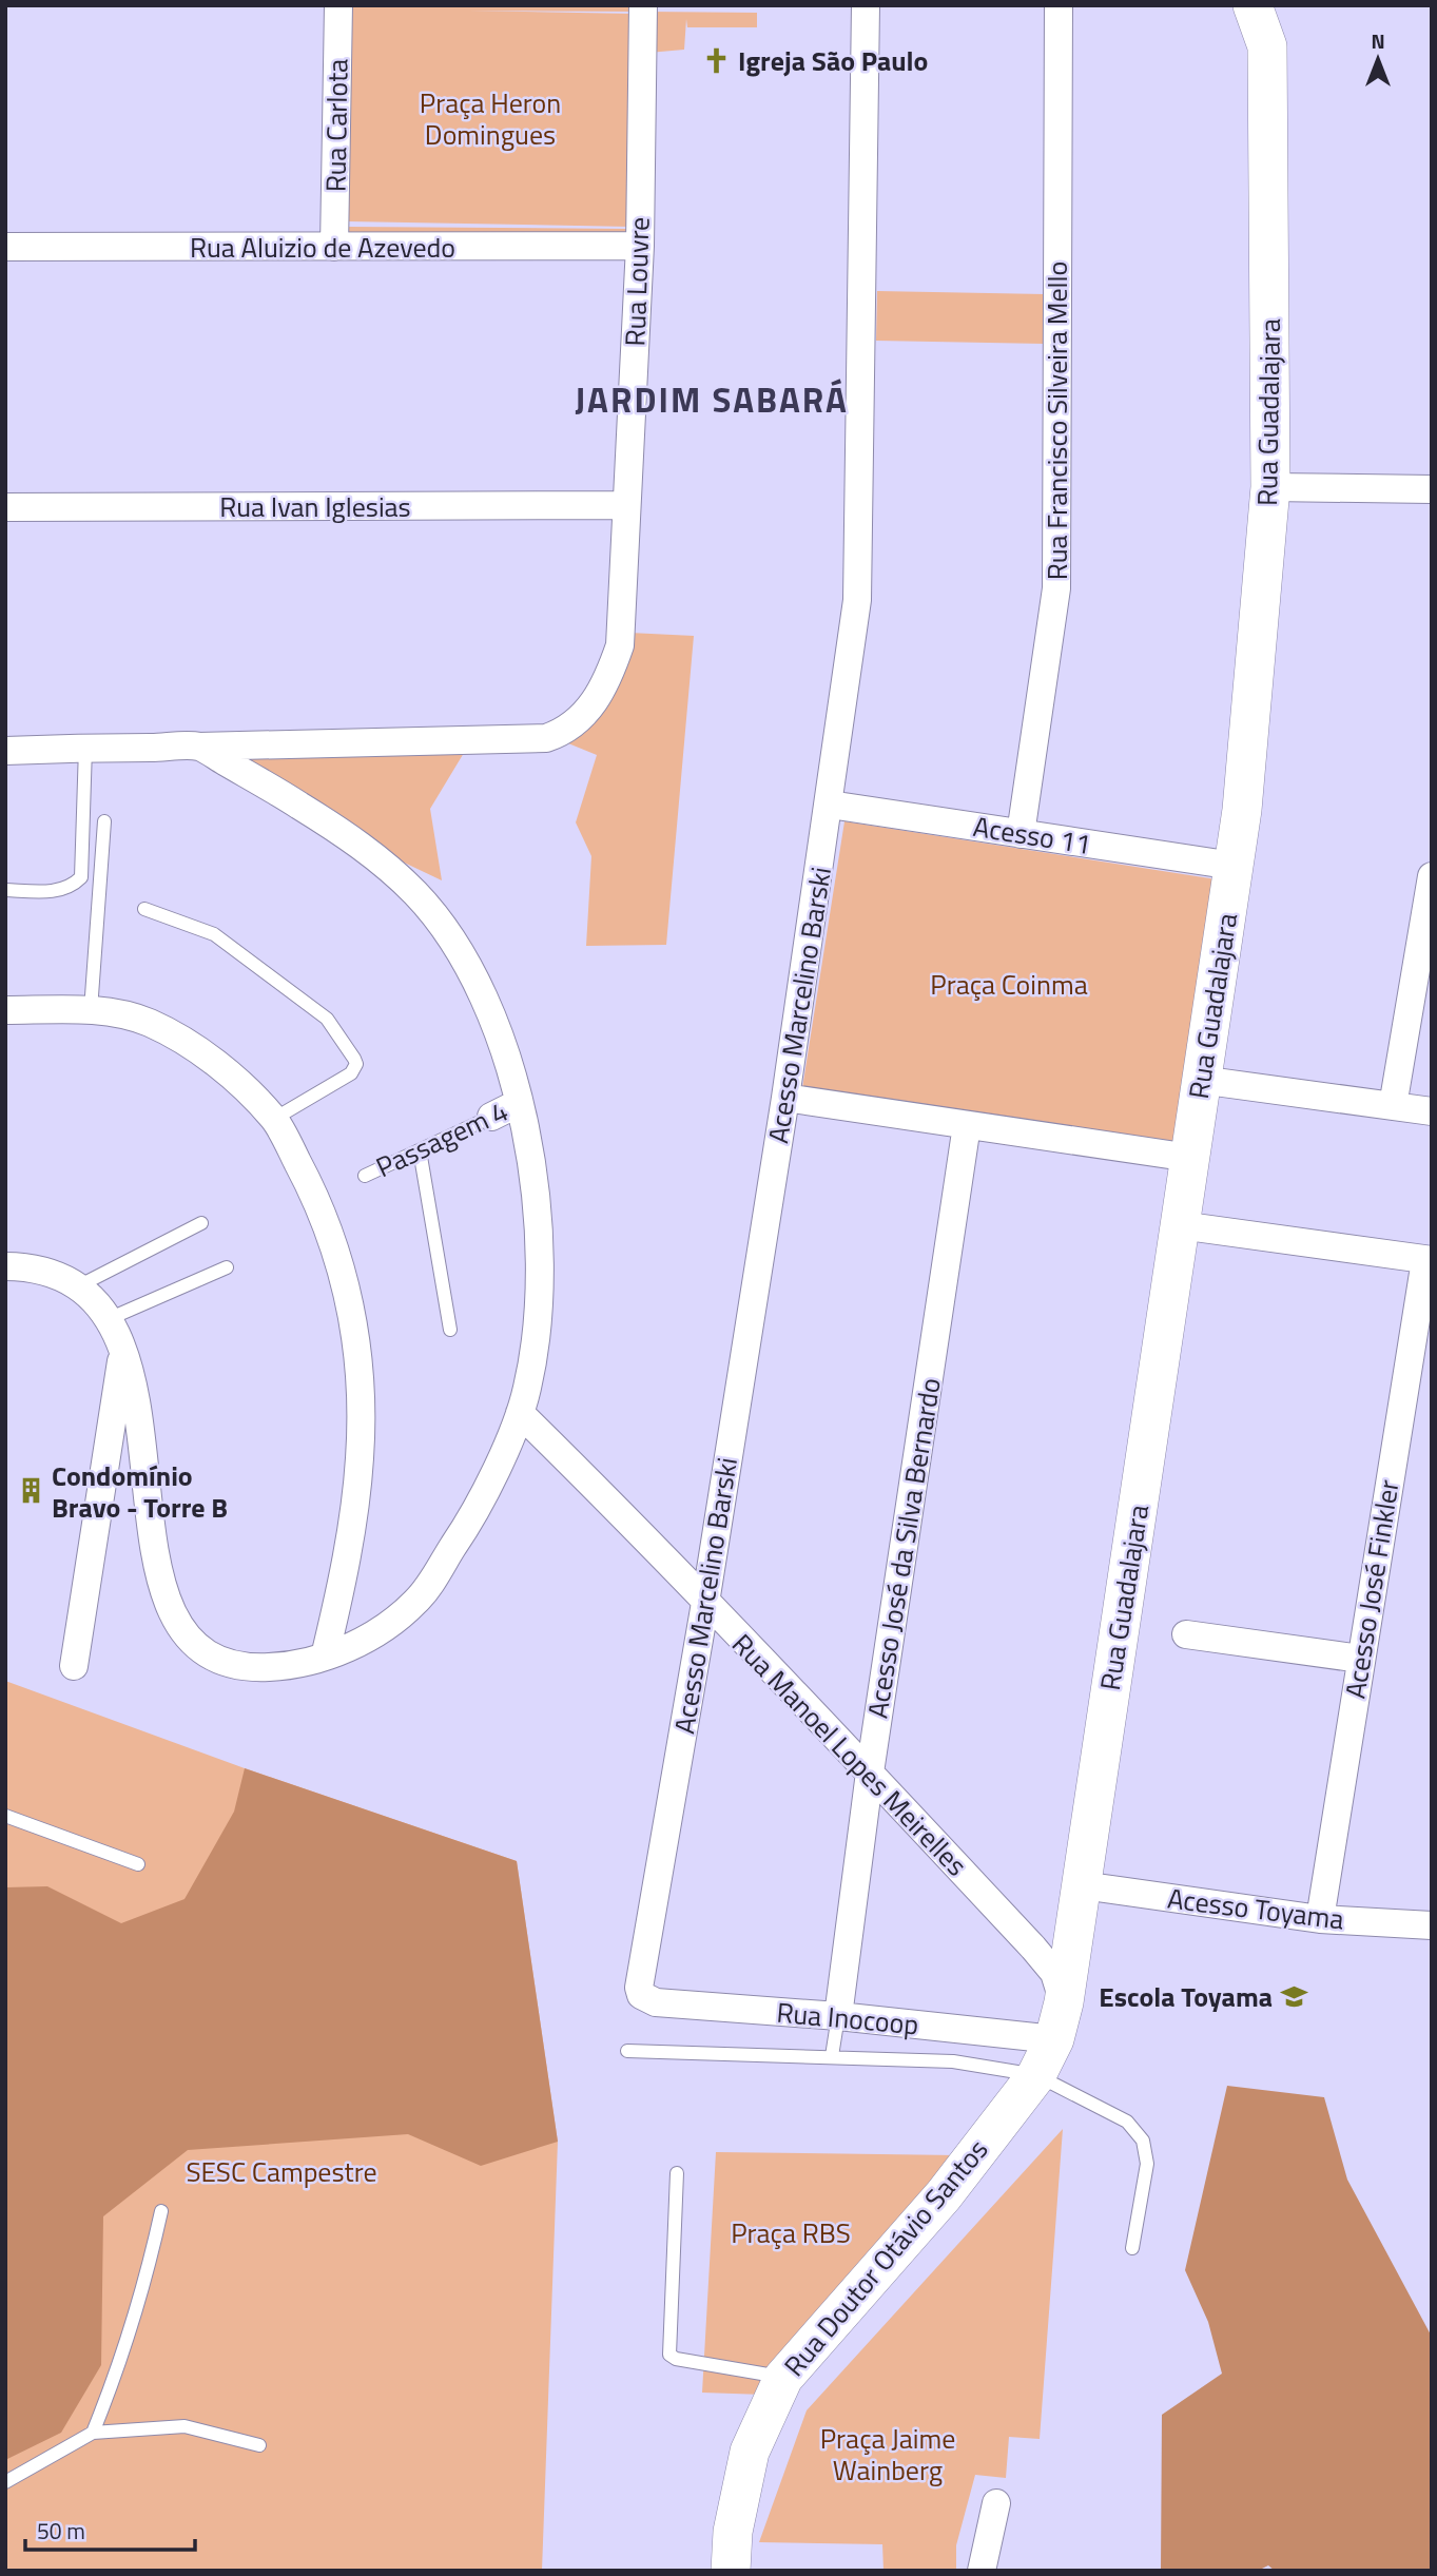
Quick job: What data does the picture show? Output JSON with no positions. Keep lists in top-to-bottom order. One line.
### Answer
{"streets":{"main road":["Rua Guadalajara","Rua Doutor Otávio Santos"],"street":["Rua Carlota","Rua Aluizio de Azevedo","Rua Louvre","Rua Francisco Silveira Mello","Rua Ivan Iglesias","Acesso 11","Acesso Marcelino Barski","Passagem 4","Acesso José da Silva Bernardo","Acesso José Finkler","Rua Manoel Lopes Meirelles","Acesso Toyama","Rua Inocoop"]},"crossings":[["Rua Carlota","Rua Aluizio de Azevedo"],["Rua Aluizio de Azevedo","Rua Louvre"],["Rua Louvre","Rua Ivan Iglesias"],["Rua Guadalajara","Acesso 11"],["Rua Guadalajara","Rua Manoel Lopes Meirelles"],["Rua Guadalajara","Acesso Toyama"],["Rua Guadalajara","Rua Doutor Otávio Santos"],["Rua Francisco Silveira Mello","Acesso 11"],["Acesso 11","Acesso Marcelino Barski"],["Acesso Marcelino Barski","Rua Manoel Lopes Meirelles"],["Acesso Marcelino Barski","Rua Inocoop"],["Acesso José da Silva Bernardo","Rua Manoel Lopes Meirelles"],["Acesso José da Silva Bernardo","Rua Inocoop"],["Acesso José Finkler","Acesso Toyama"],["Rua Manoel Lopes Meirelles","Rua Doutor Otávio Santos"],["Rua Inocoop","Rua Doutor Otávio Santos"]],"districts":["JARDIM SABARÁ"],"parks":["Praça Heron Domingues","Praça Coinma","SESC Campestre","Praça RBS","Praça Jaime Wainberg"],"places":{"church":["Igreja São Paulo"],"building":["Condomínio Bravo - Torre B"],"school or university":["Escola Toyama"]},"scale_bar":"50 m","north":"top"}
